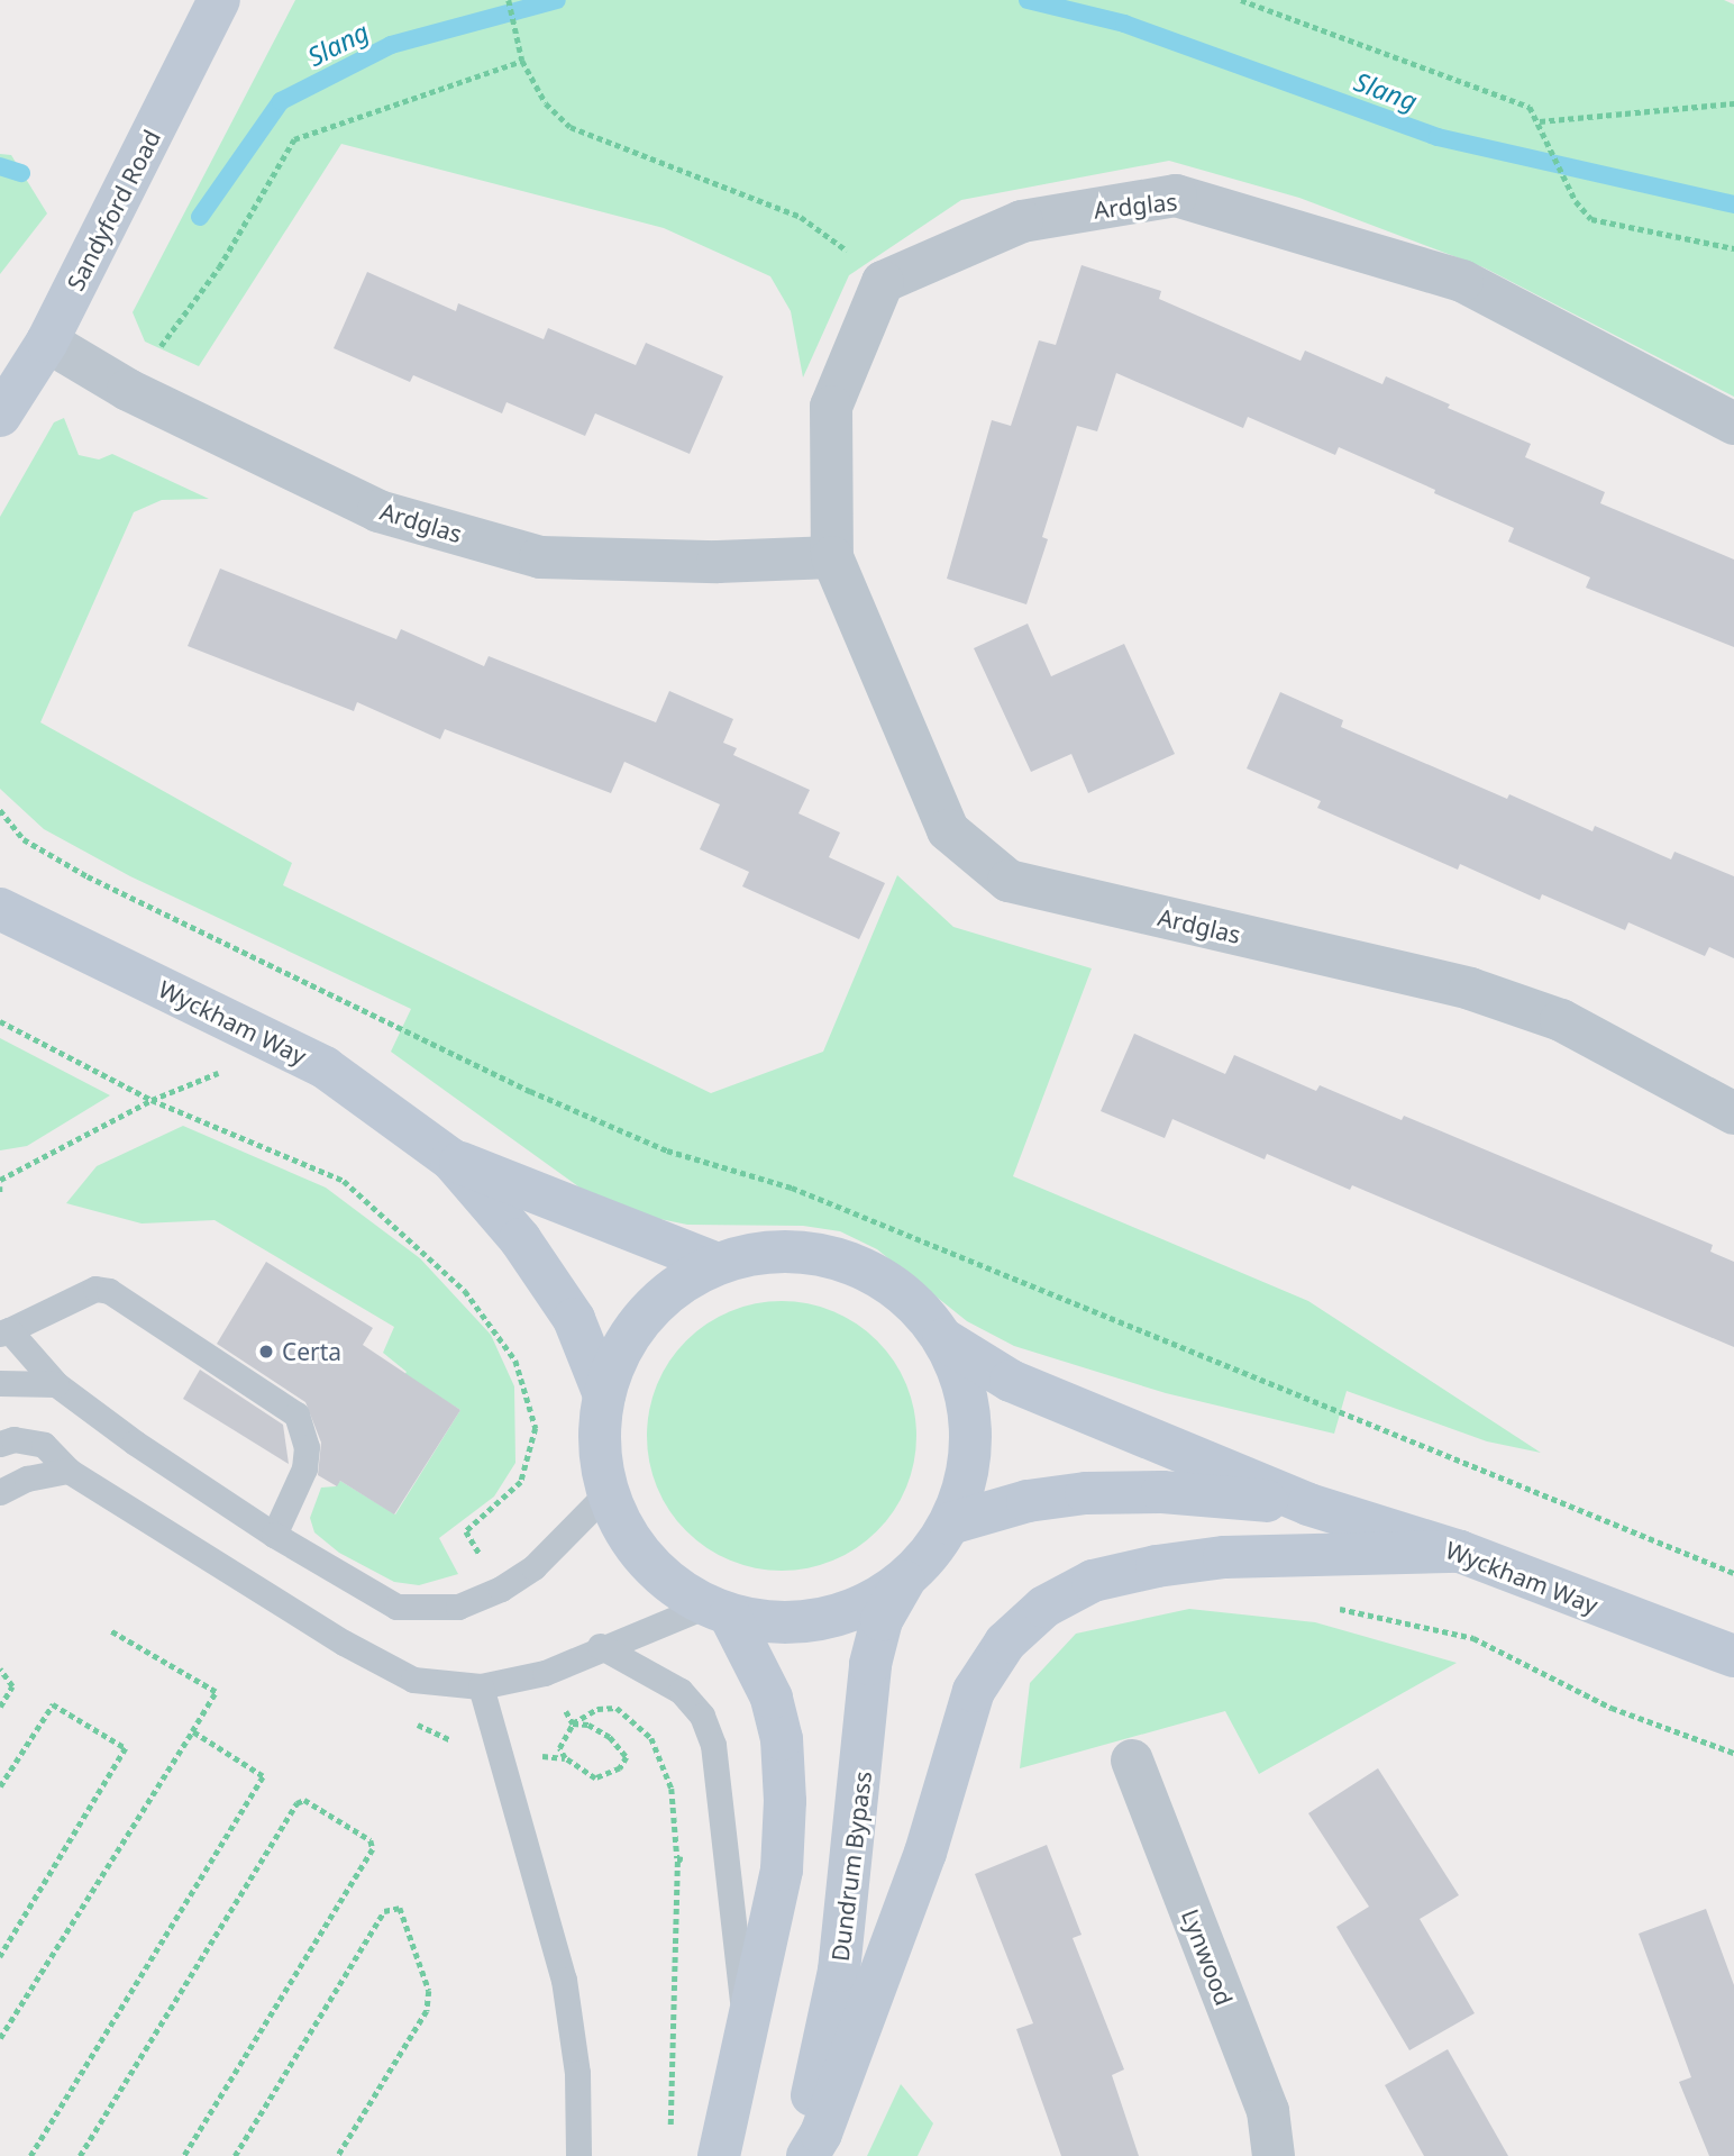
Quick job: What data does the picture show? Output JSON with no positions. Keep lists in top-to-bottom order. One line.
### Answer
{"streets":{"main road":["Sandyford Road","Wyckham Way","Dundrum Bypass"],"street":["Ardglas","Lynwood"]},"crossings":[["Ardglas","Sandyford Road"]],"water":["Slang"],"places":["Certa"]}
